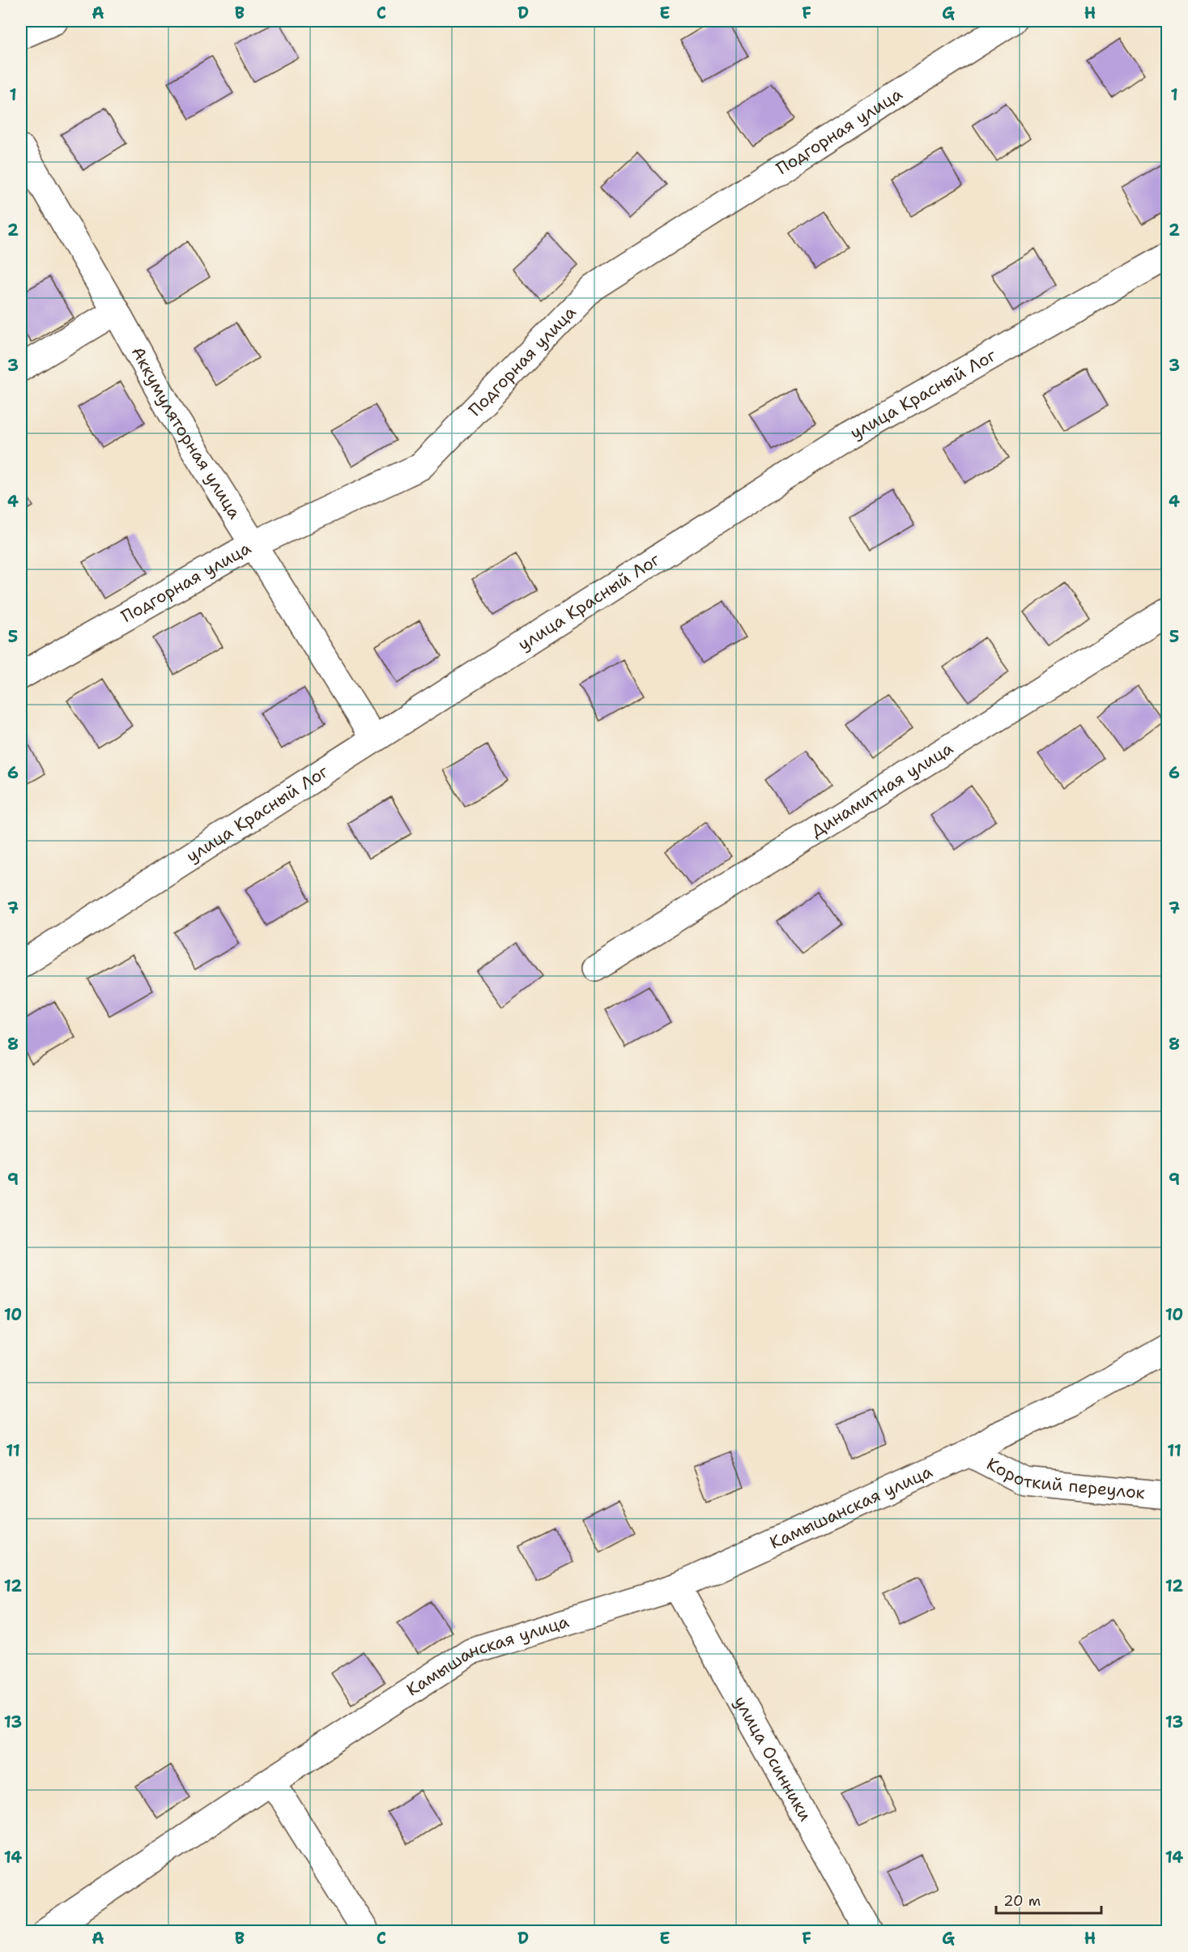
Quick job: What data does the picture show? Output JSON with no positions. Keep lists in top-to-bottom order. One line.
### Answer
{"streets":{"street":["Подгорная улица","улица Красный Лог","Аккумуляторная улица","Динамитная улица","Короткий переулок","Камышанская улица","улица Осинники"]},"crossings":[["Подгорная улица","Аккумуляторная улица"],["улица Красный Лог","Аккумуляторная улица"],["Короткий переулок","Камышанская улица"],["Камышанская улица","улица Осинники"]],"scale_bar":"20 m","grid":{"columns":["A","B","C","D","E","F","G","H"],"rows":["1","2","3","4","5","6","7","8","9","10","11","12","13","14"]}}
